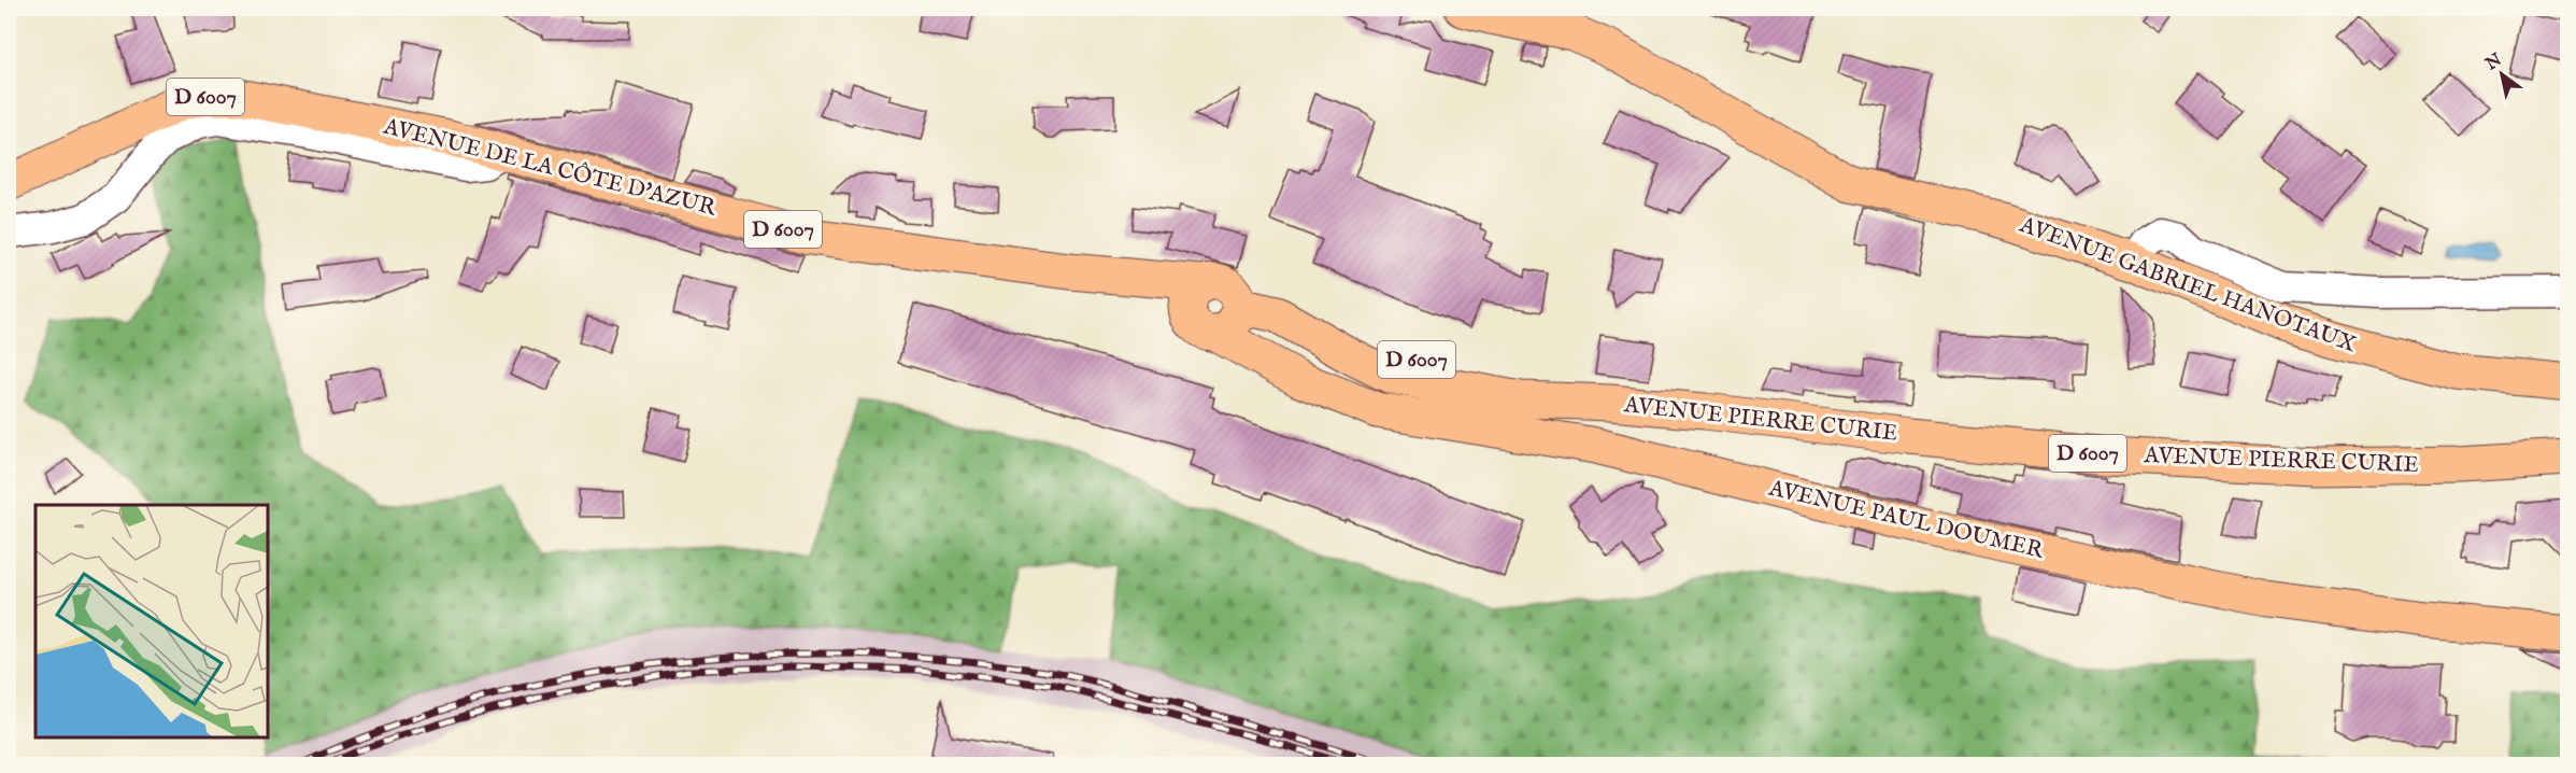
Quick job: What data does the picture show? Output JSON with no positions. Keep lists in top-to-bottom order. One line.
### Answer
{"streets":{"main road":["D 6007","AVENUE DE LA CÔTE D'AZUR","AVENUE GABRIEL HANOTAUX","AVENUE PIERRE CURIE","AVENUE PAUL DOUMER"]},"crossings":[["AVENUE DE LA CÔTE D'AZUR","AVENUE PIERRE CURIE"],["AVENUE DE LA CÔTE D'AZUR","AVENUE PAUL DOUMER"],["AVENUE PIERRE CURIE","AVENUE PAUL DOUMER"]],"north":"top left"}
